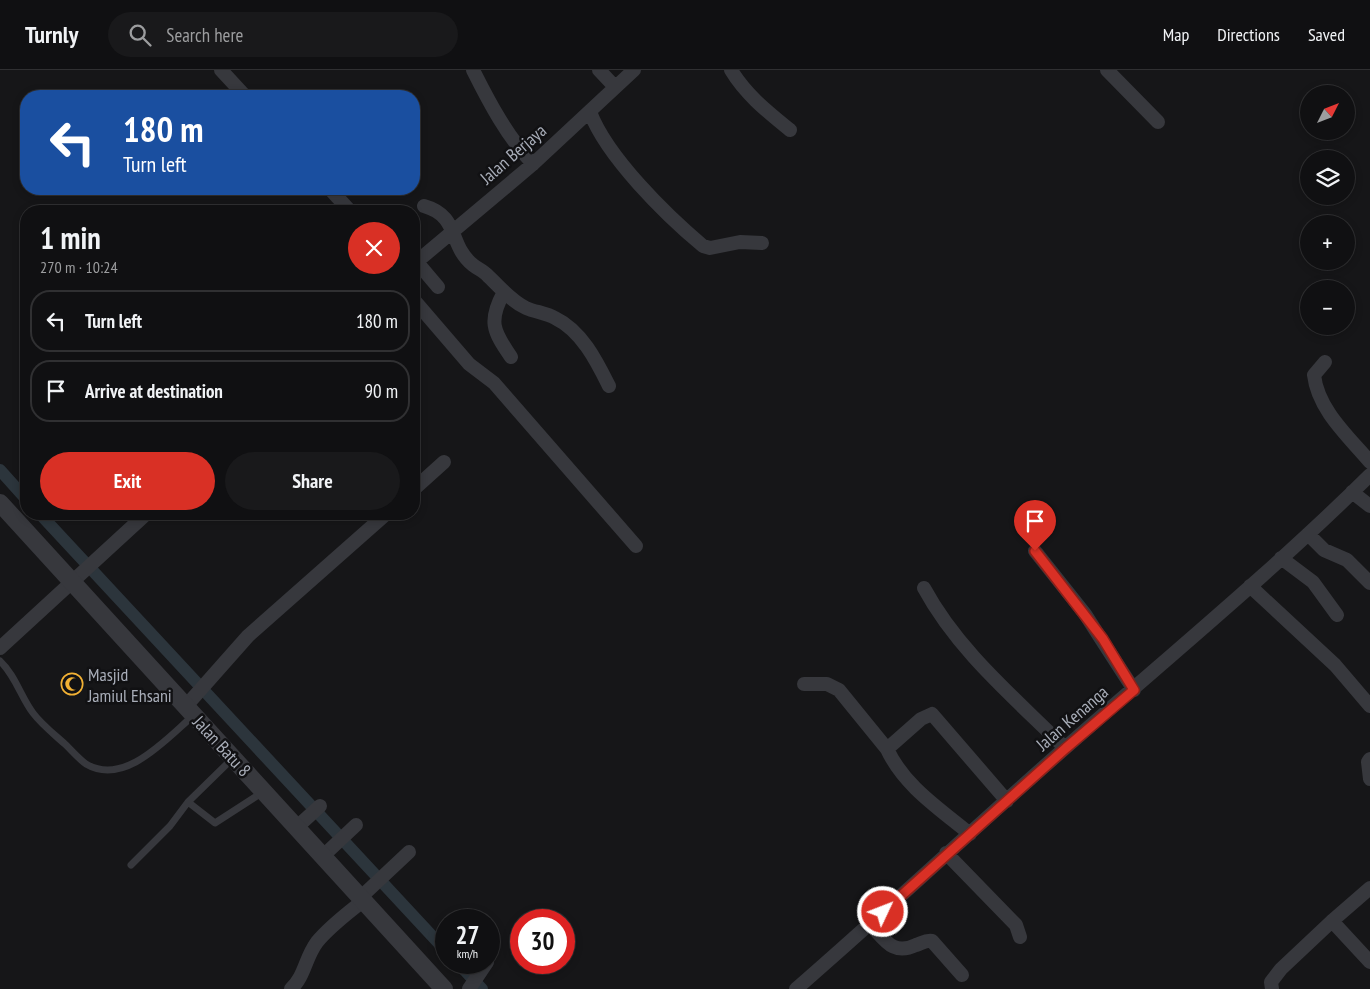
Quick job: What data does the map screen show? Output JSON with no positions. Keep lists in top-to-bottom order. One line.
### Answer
{"streets":{"street":["Jalan Berjaya","Jalan Kenanga","Jalan Batu 8"]},"places":{"mosque":["Masjid Jamiul Ehsani"]},"north":"top right","page":{"header":"Turnly","search":"Search here","nav":["Map","Directions","Saved"],"map_buttons":["+","−"],"turn":["180 m","Turn left"],"heading":["1 min","270 m · 10:24"],"list":[{"name":"Turn left","value":"180 m"},{"name":"Arrive at destination","value":"90 m"}],"buttons":["Exit","Share"],"speed":"27 km/h","limit":"30"}}
